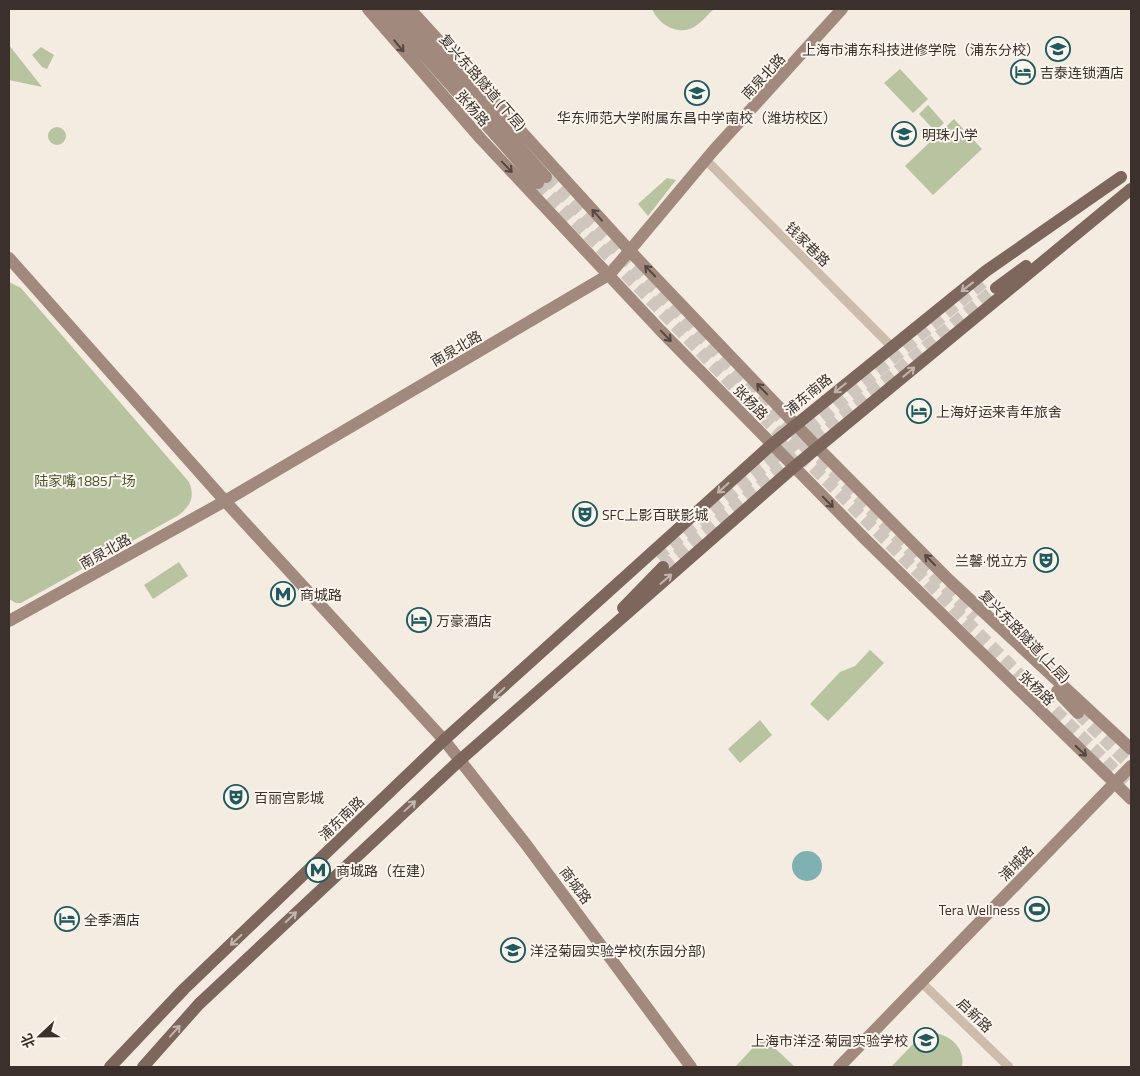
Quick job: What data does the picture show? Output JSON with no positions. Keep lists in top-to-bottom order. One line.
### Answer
{"streets":{"main road":["南泉北路","复兴东路隧道 (下层)","张杨路","浦东南路","复兴东路隧道 (上层)","浦城路","商城路"],"street":["钱家巷路","启新路"]},"crossings":[["南泉北路","张杨路"],["南泉北路","钱家巷路"],["南泉北路","商城路"],["张杨路","浦东南路"],["张杨路","复兴东路隧道 (上层)"],["张杨路","浦城路"],["钱家巷路","浦东南路"],["浦东南路","商城路"],["浦城路","启新路"]],"parks":["陆家嘴1885广场"],"places":{"school or university":["上海市浦东科技进修学院（浦东分校）","华东师范大学附属东昌中学南校（潍坊校区）","明珠小学","洋泾菊园实验学校(东园分部)","上海市洋泾·菊园实验学校"],"hotel":["吉泰连锁酒店","上海好运来青年旅舍","万豪酒店","全季酒店"],"theatre":["SFC上影百联影城","兰馨·悦立方","百丽宫影城"],"metro station":["商城路","商城路（在建）"],"sports":["Tera Wellness"]},"north":"left"}
